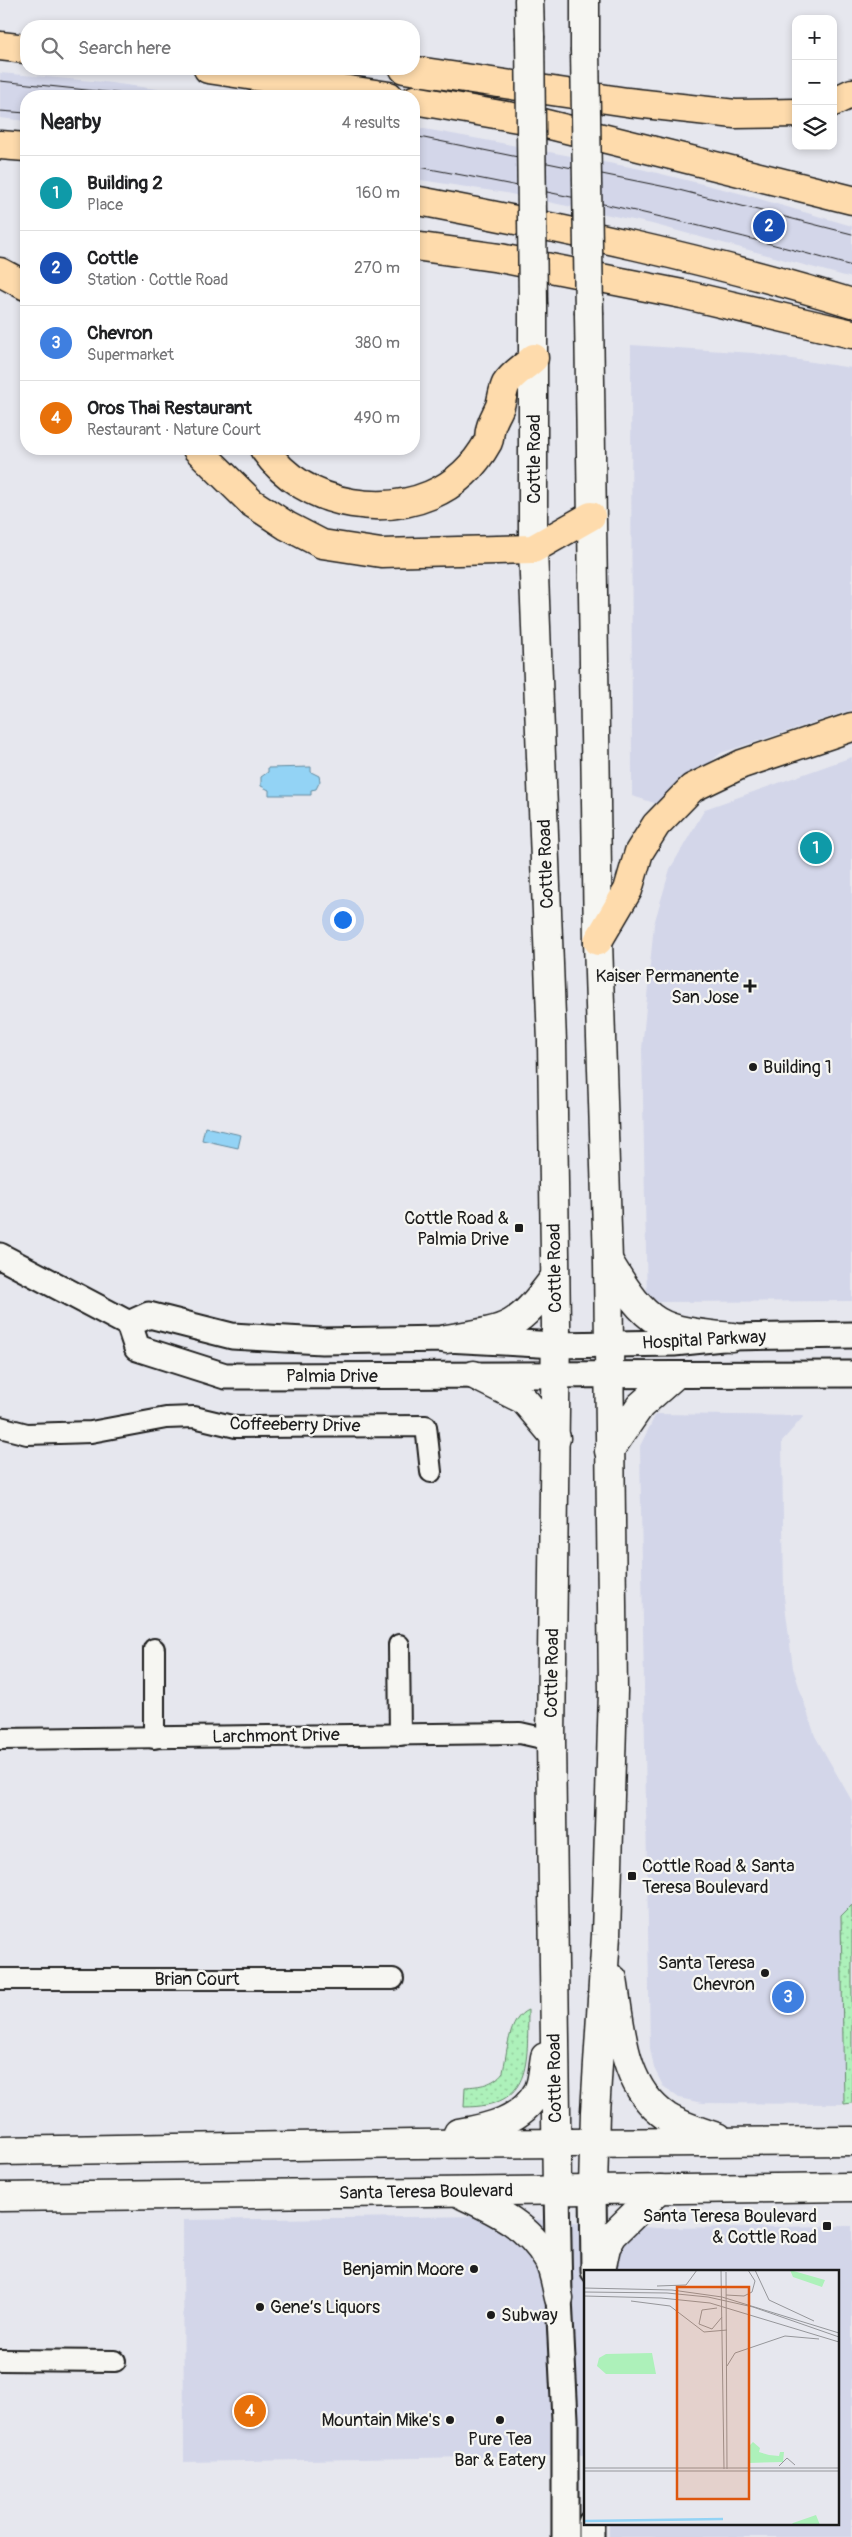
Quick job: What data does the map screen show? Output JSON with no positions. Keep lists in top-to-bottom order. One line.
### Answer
{"streets":{"main road":["Cottle Road","Santa Teresa Boulevard"],"street":["Hospital Parkway","Palmia Drive","Coffeeberry Drive","Larchmont Drive","Brian Court"]},"crossings":[["Cottle Road","Hospital Parkway"],["Cottle Road","Palmia Drive"],["Cottle Road","Larchmont Drive"],["Cottle Road","Santa Teresa Boulevard"],["Hospital Parkway","Palmia Drive"]],"places":{"health":["Kaiser Permanente San Jose"],"other":["Building 1","Santa Teresa Chevron","Benjamin Moore","Gene’s Liquors","Subway","Mountain Mike's","Pure Tea Bar & Eatery"],"transit":["Cottle Road & Palmia Drive","Cottle Road & Santa Teresa Boulevard","Santa Teresa Boulevard & Cottle Road"]},"page":{"map_buttons":["+","−"],"search":"Search here","heading":["Nearby","4 results"],"list":[{"mark":"1","name":"Building 2","note":"Place","value":"160 m"},{"mark":"2","name":"Cottle","note":"Station · Cottle Road","value":"270 m"},{"mark":"3","name":"Chevron","note":"Supermarket","value":"380 m"},{"mark":"4","name":"Oros Thai Restaurant","note":"Restaurant · Nature Court","value":"490 m"}],"pins":["2","1","3","4"]}}
